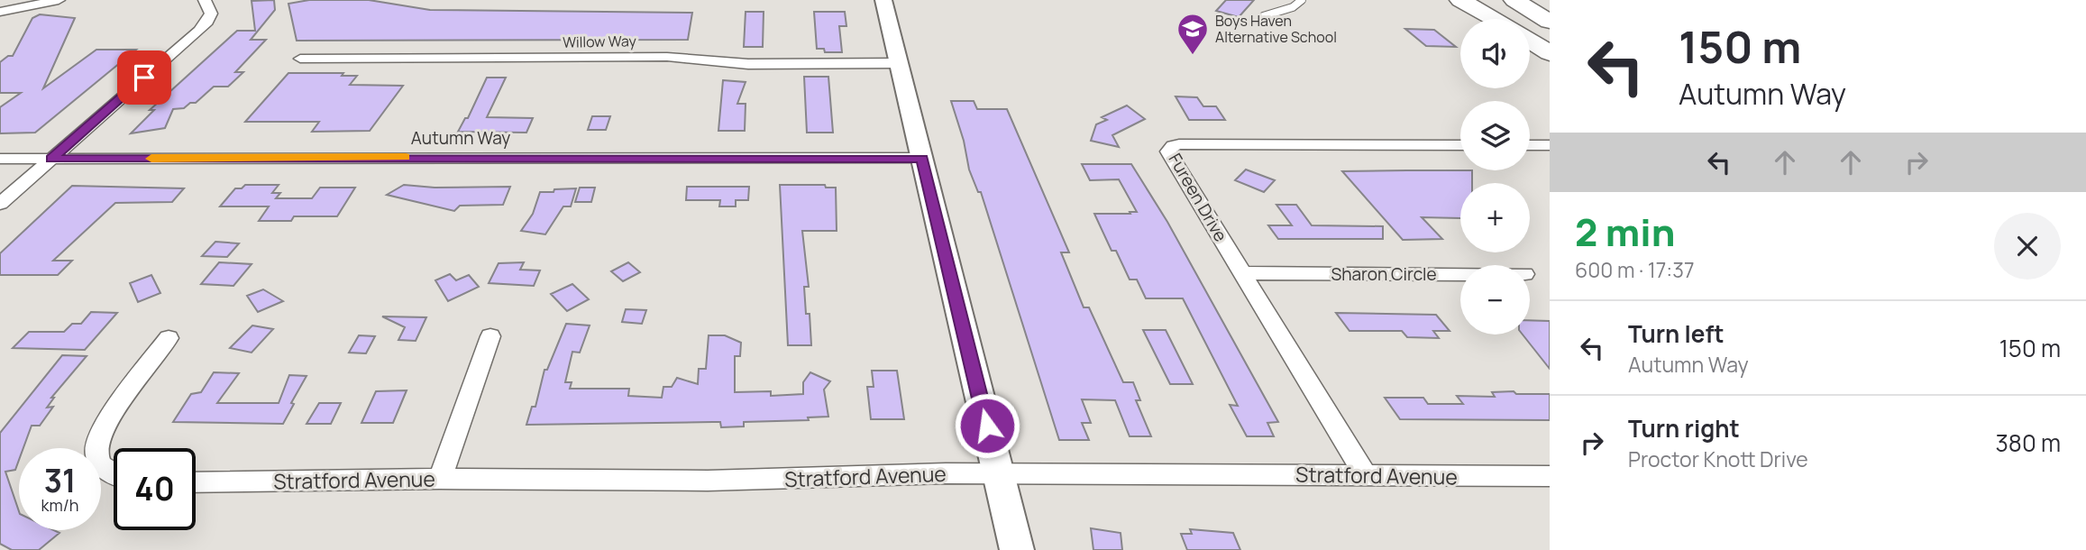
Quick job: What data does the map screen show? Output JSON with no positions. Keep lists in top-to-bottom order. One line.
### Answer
{"streets":{"street":["Willow Way","Autumn Way","Fureen Drive","Sharon Circle","Stratford Avenue"]},"crossings":[["Fureen Drive","Sharon Circle"],["Fureen Drive","Stratford Avenue"]],"places":{"school or university":["Boys Haven Alternative School"]},"page":{"turn":["150 m","Autumn Way"],"map_buttons":["+","−"],"heading":["2 min","600 m · 17:37"],"list":[{"name":"Turn left","note":"Autumn Way","value":"150 m"},{"name":"Turn right","note":"Proctor Knott Drive","value":"380 m"}],"speed":"31 km/h","limit":"40"}}
